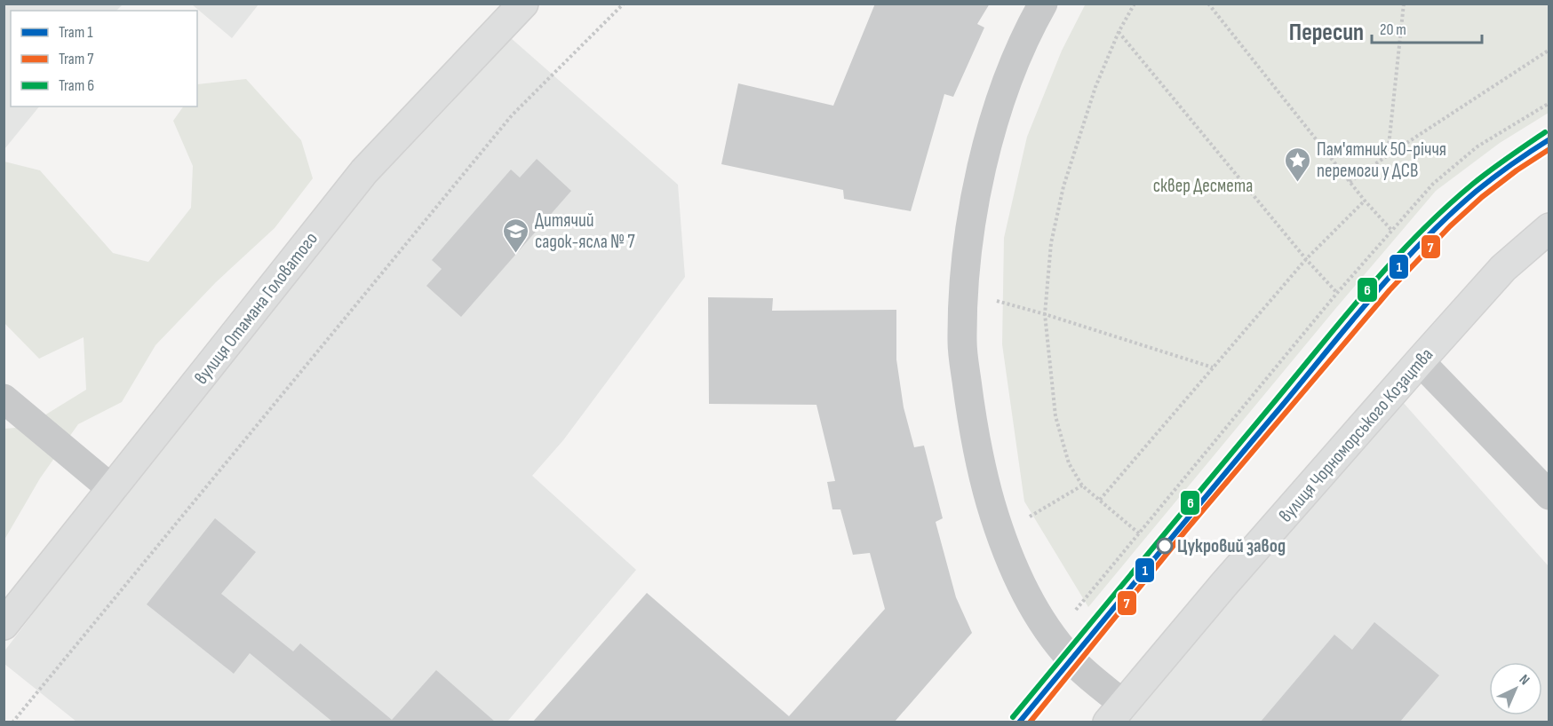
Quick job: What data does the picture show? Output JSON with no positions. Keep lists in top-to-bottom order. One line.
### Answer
{"streets":{"main road":["вулиця Отамана Головатого","вулиця Чорноморського Козацтва"]},"districts":["Пересип"],"parks":["сквер Десмета"],"places":{"place":["Пам'ятник 50-річчя перемоги у ДСВ"],"school or university":["Дитячий садок-ясла № 7"],"other":["Цукровий завод"]},"lines":["tram line 6","tram line 1","tram line 7"],"legend":["Tram 1","Tram 7","Tram 6"],"scale_bar":"20 m","north":"top right"}
